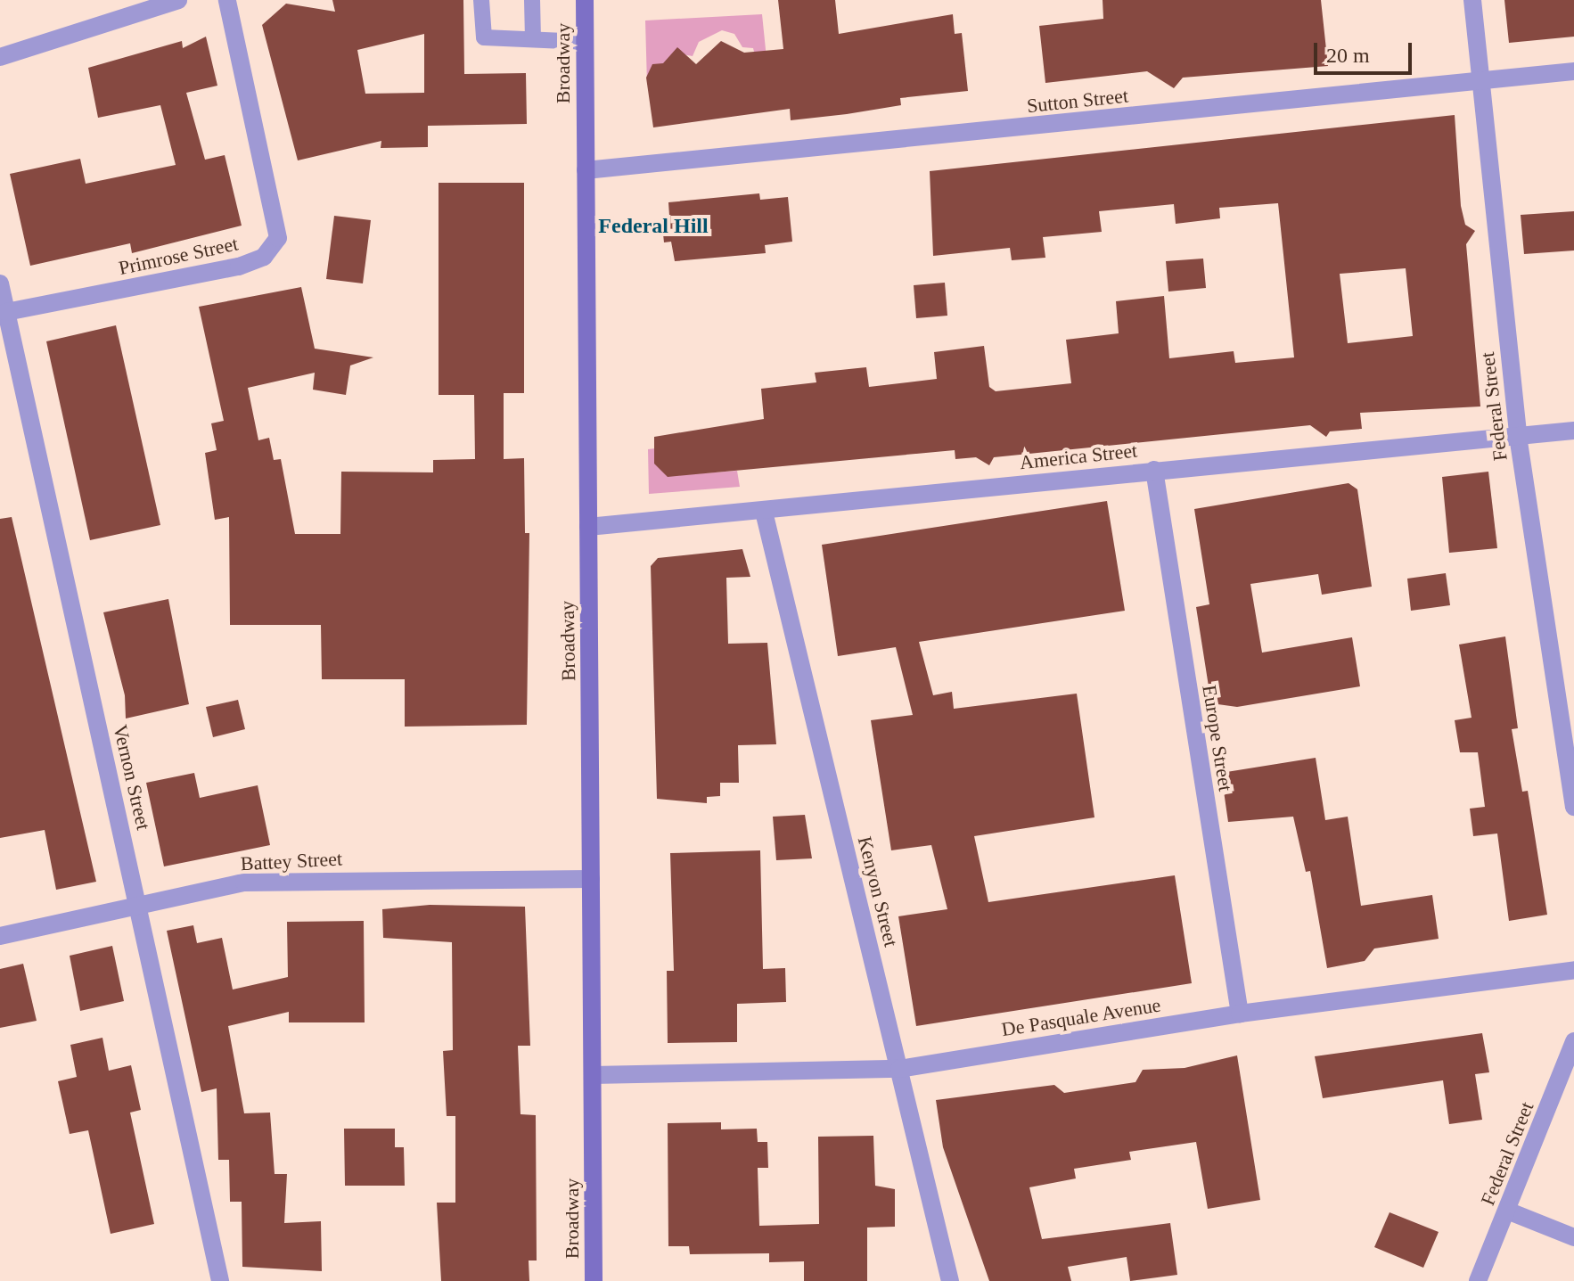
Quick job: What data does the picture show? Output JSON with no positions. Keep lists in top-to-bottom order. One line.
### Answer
{"streets":{"main road":["Broadway"],"street":["Sutton Street","Primrose Street","Federal Street","America Street","Europe Street","Vernon Street","Battey Street","Kenyon Street","De Pasquale Avenue"]},"crossings":[["Broadway","Sutton Street"],["Broadway","America Street"],["Broadway","Battey Street"],["Broadway","De Pasquale Avenue"],["Sutton Street","Federal Street"],["Primrose Street","Vernon Street"],["Federal Street","America Street"],["America Street","Europe Street"],["America Street","Kenyon Street"],["Europe Street","De Pasquale Avenue"],["Vernon Street","Battey Street"],["Kenyon Street","De Pasquale Avenue"]],"districts":["Federal Hill"],"scale_bar":"20 m"}
